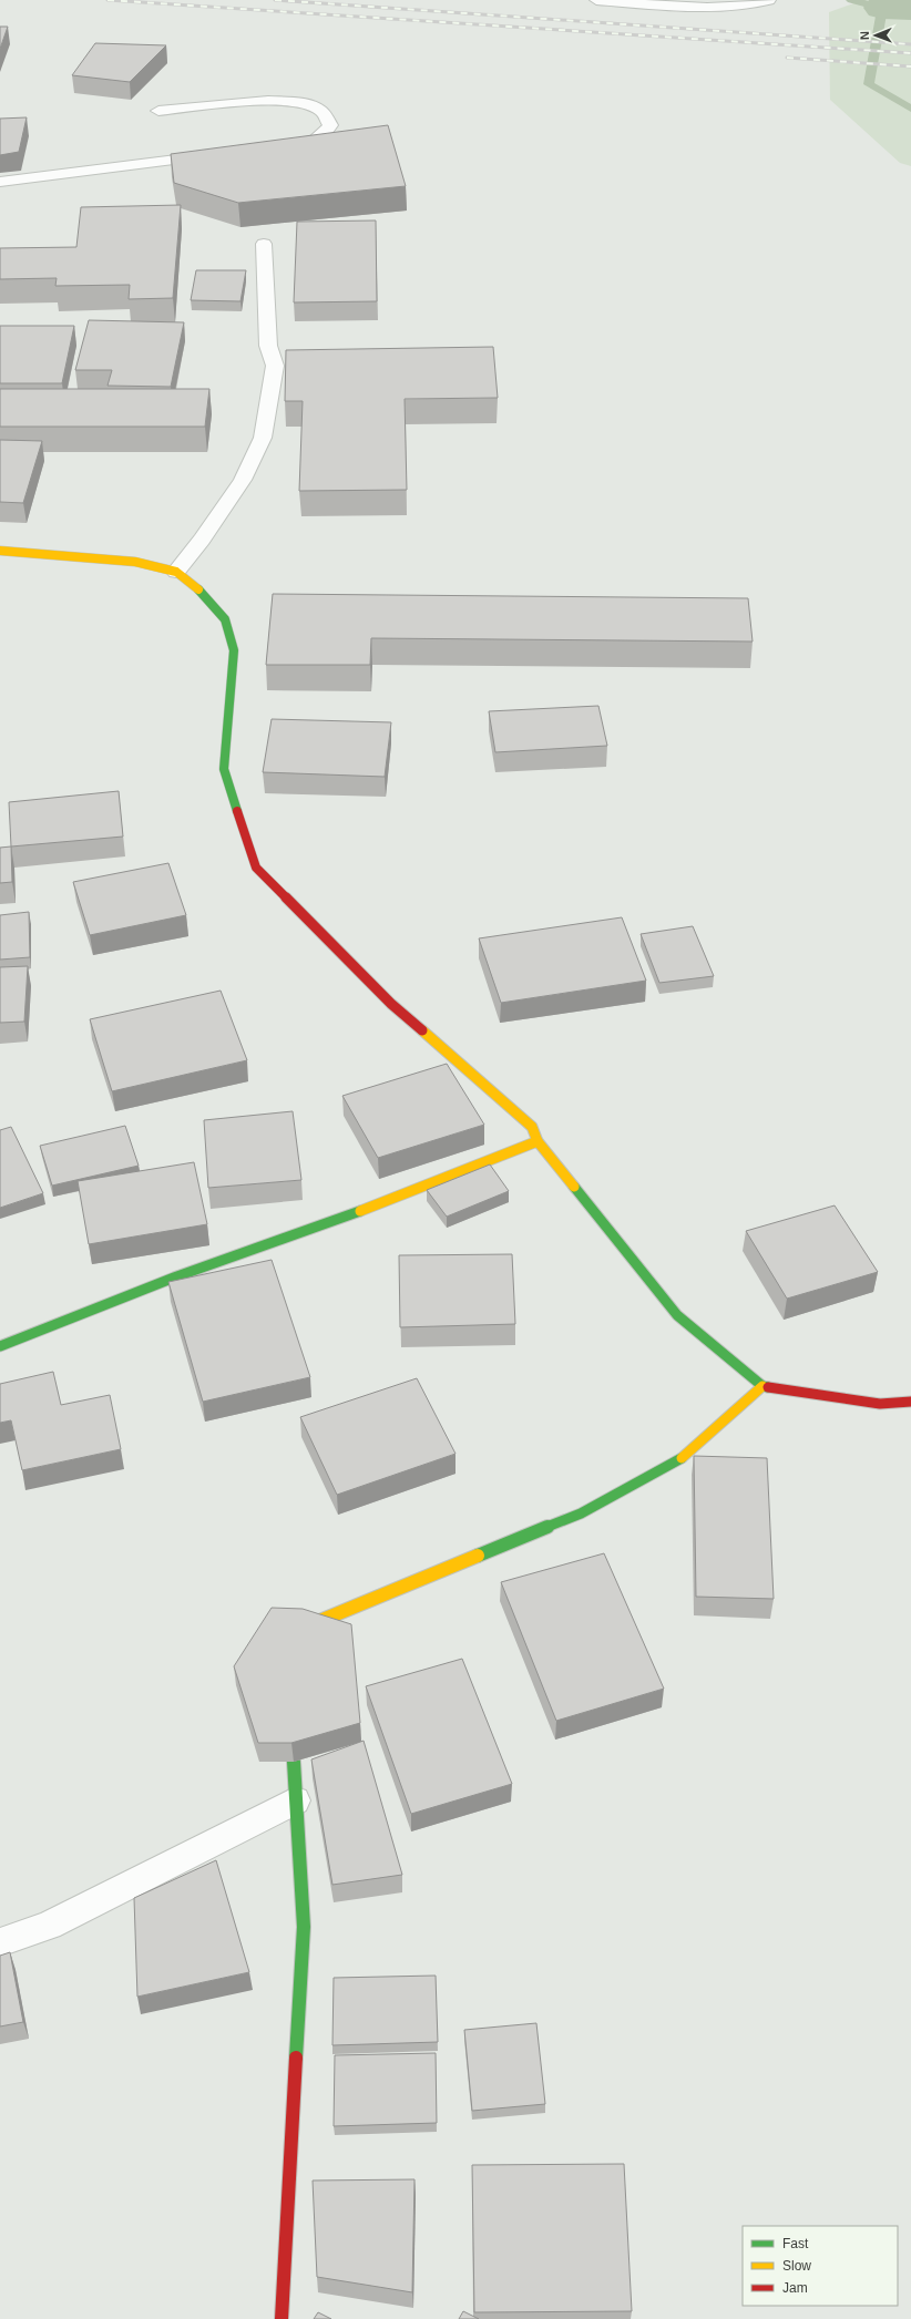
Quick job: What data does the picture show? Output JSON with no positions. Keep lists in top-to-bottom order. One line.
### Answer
{"legend":["Fast","Slow","Jam"],"north":"left"}
